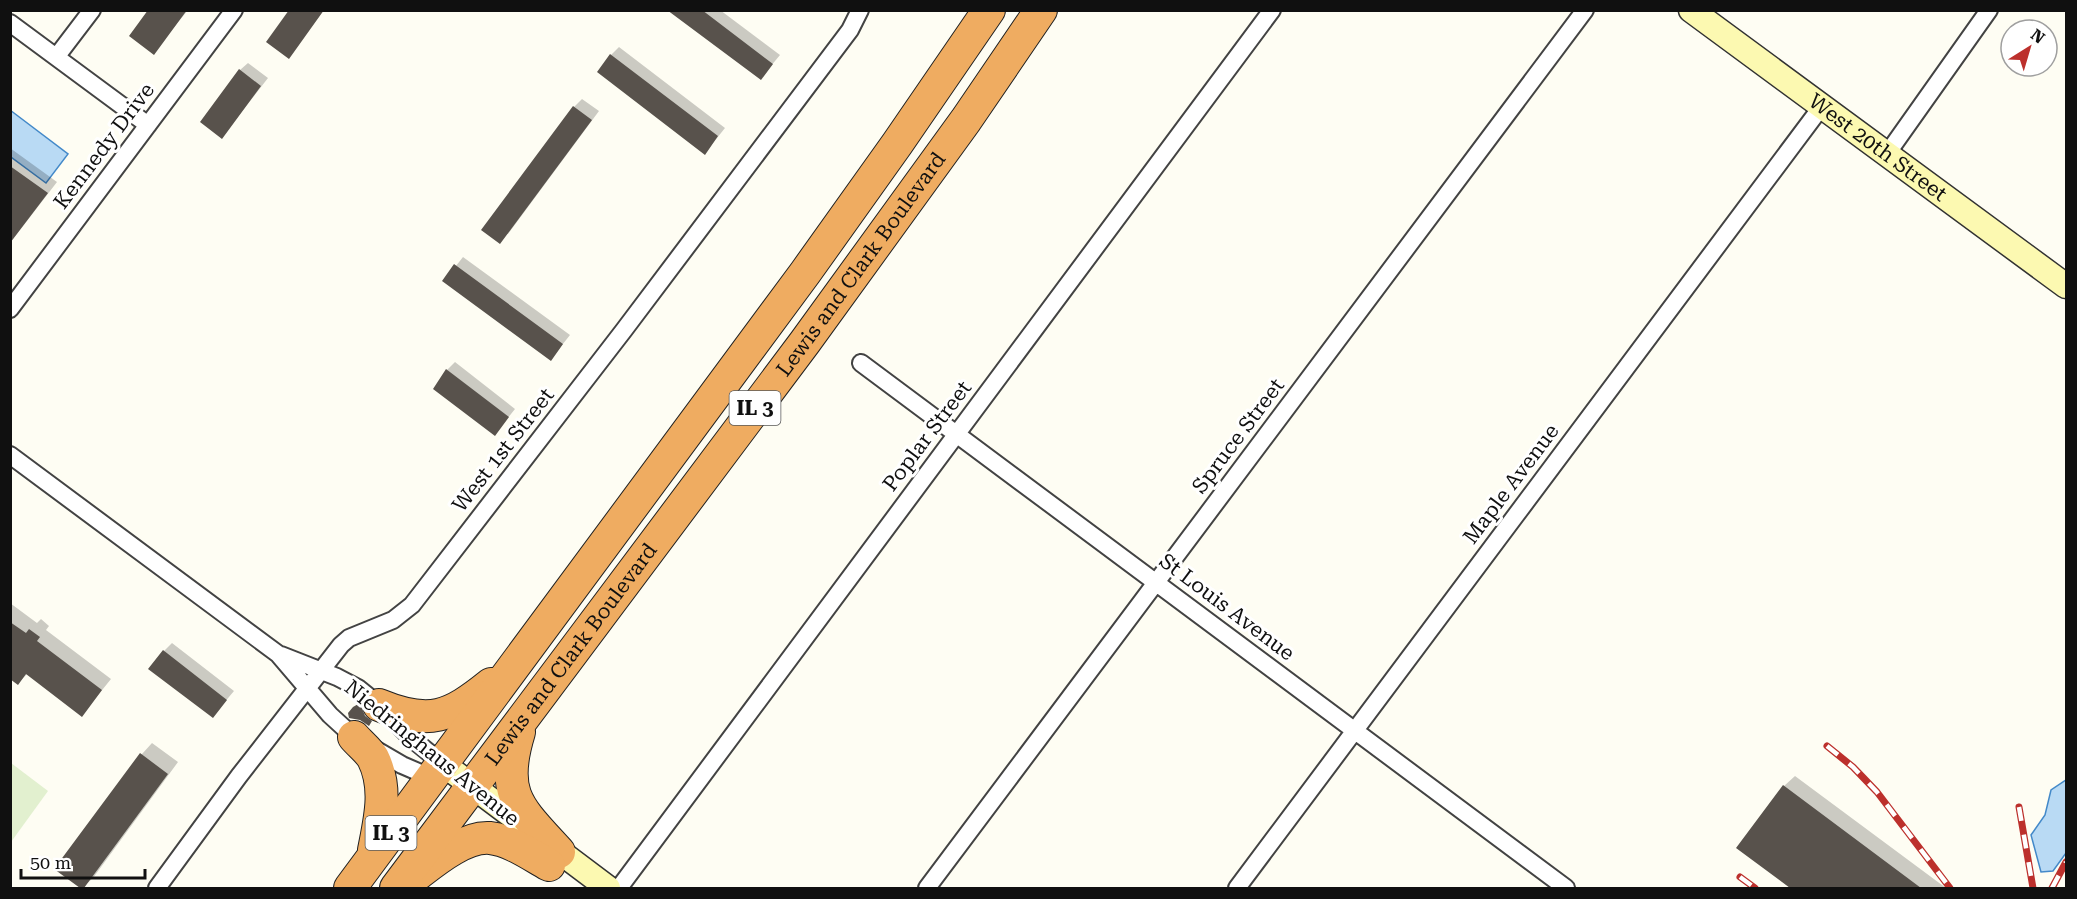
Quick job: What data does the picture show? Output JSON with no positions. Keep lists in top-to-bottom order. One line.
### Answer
{"streets":{"highway":["Lewis and Clark Boulevard","IL 3"],"street":["Kennedy Drive","West 20th Street","Poplar Street","Spruce Street","West 1st Street","Maple Avenue","St Louis Avenue","Niedringhaus Avenue"]},"crossings":[["West 20th Street","Maple Avenue"],["Lewis and Clark Boulevard","IL 3"],["Lewis and Clark Boulevard","Niedringhaus Avenue"],["IL 3","Niedringhaus Avenue"],["Poplar Street","St Louis Avenue"],["Spruce Street","St Louis Avenue"],["West 1st Street","Niedringhaus Avenue"],["Maple Avenue","St Louis Avenue"]],"scale_bar":"50 m","north":"top right"}
